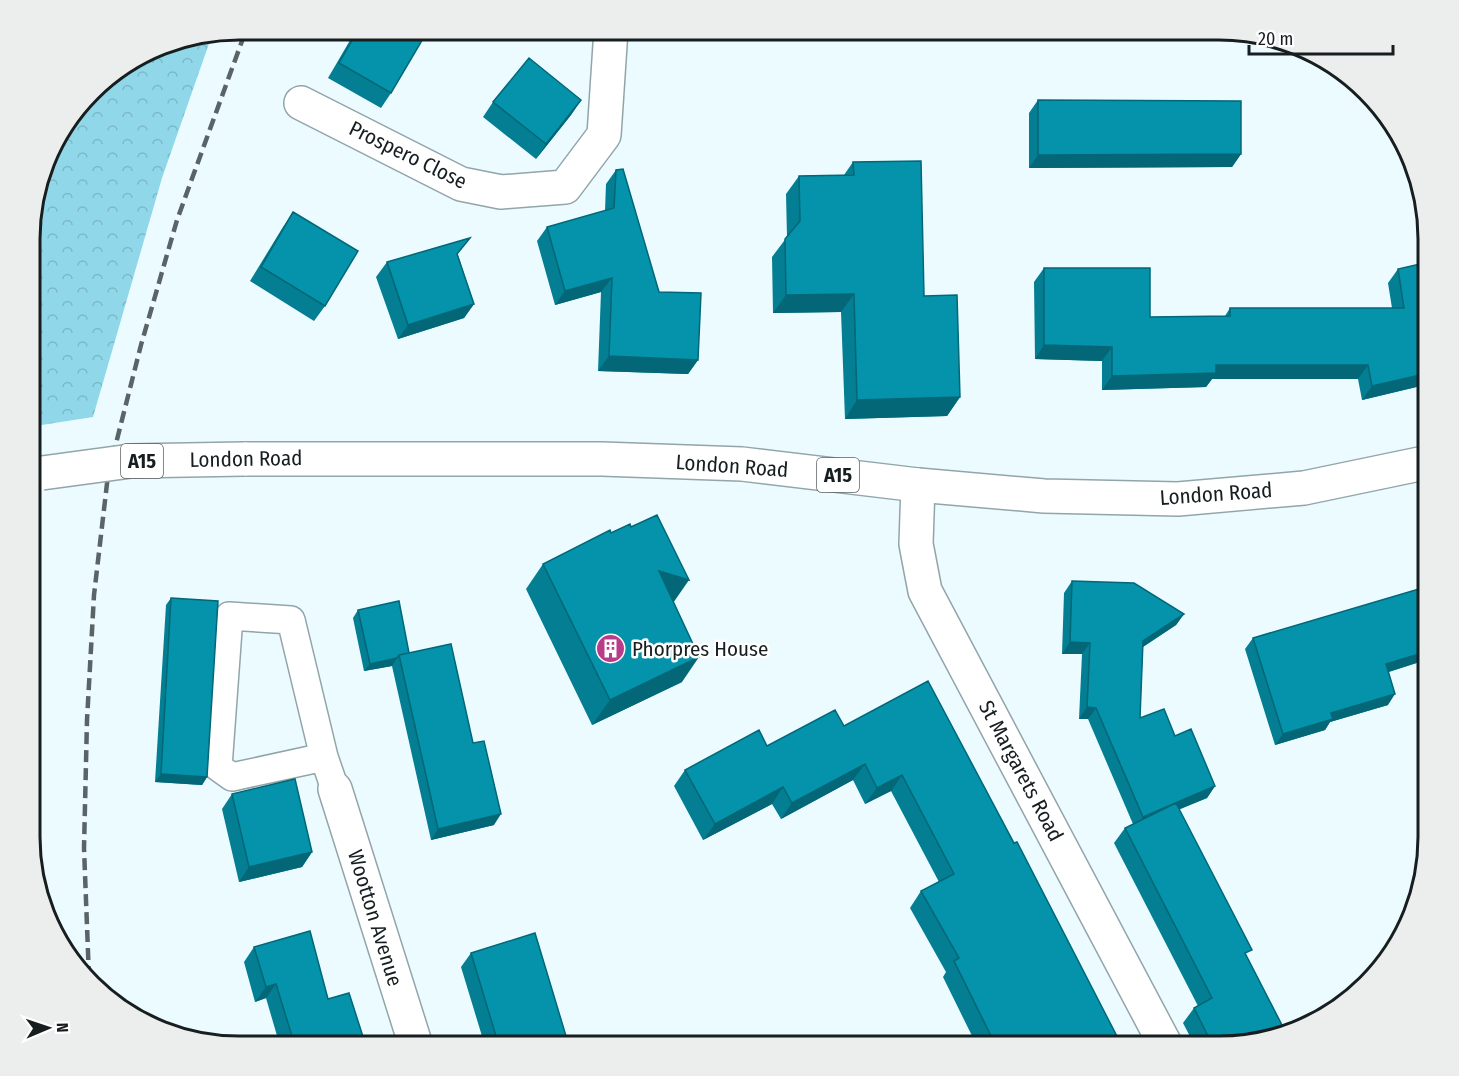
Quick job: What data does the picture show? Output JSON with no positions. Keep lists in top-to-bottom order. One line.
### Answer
{"streets":{"main road":["Prospero Close","London Road","A15","St Margarets Road","Wootton Avenue"]},"crossings":[["London Road","St Margarets Road"]],"places":{"building":["Phorpres House"]},"scale_bar":"20 m","north":"right"}
